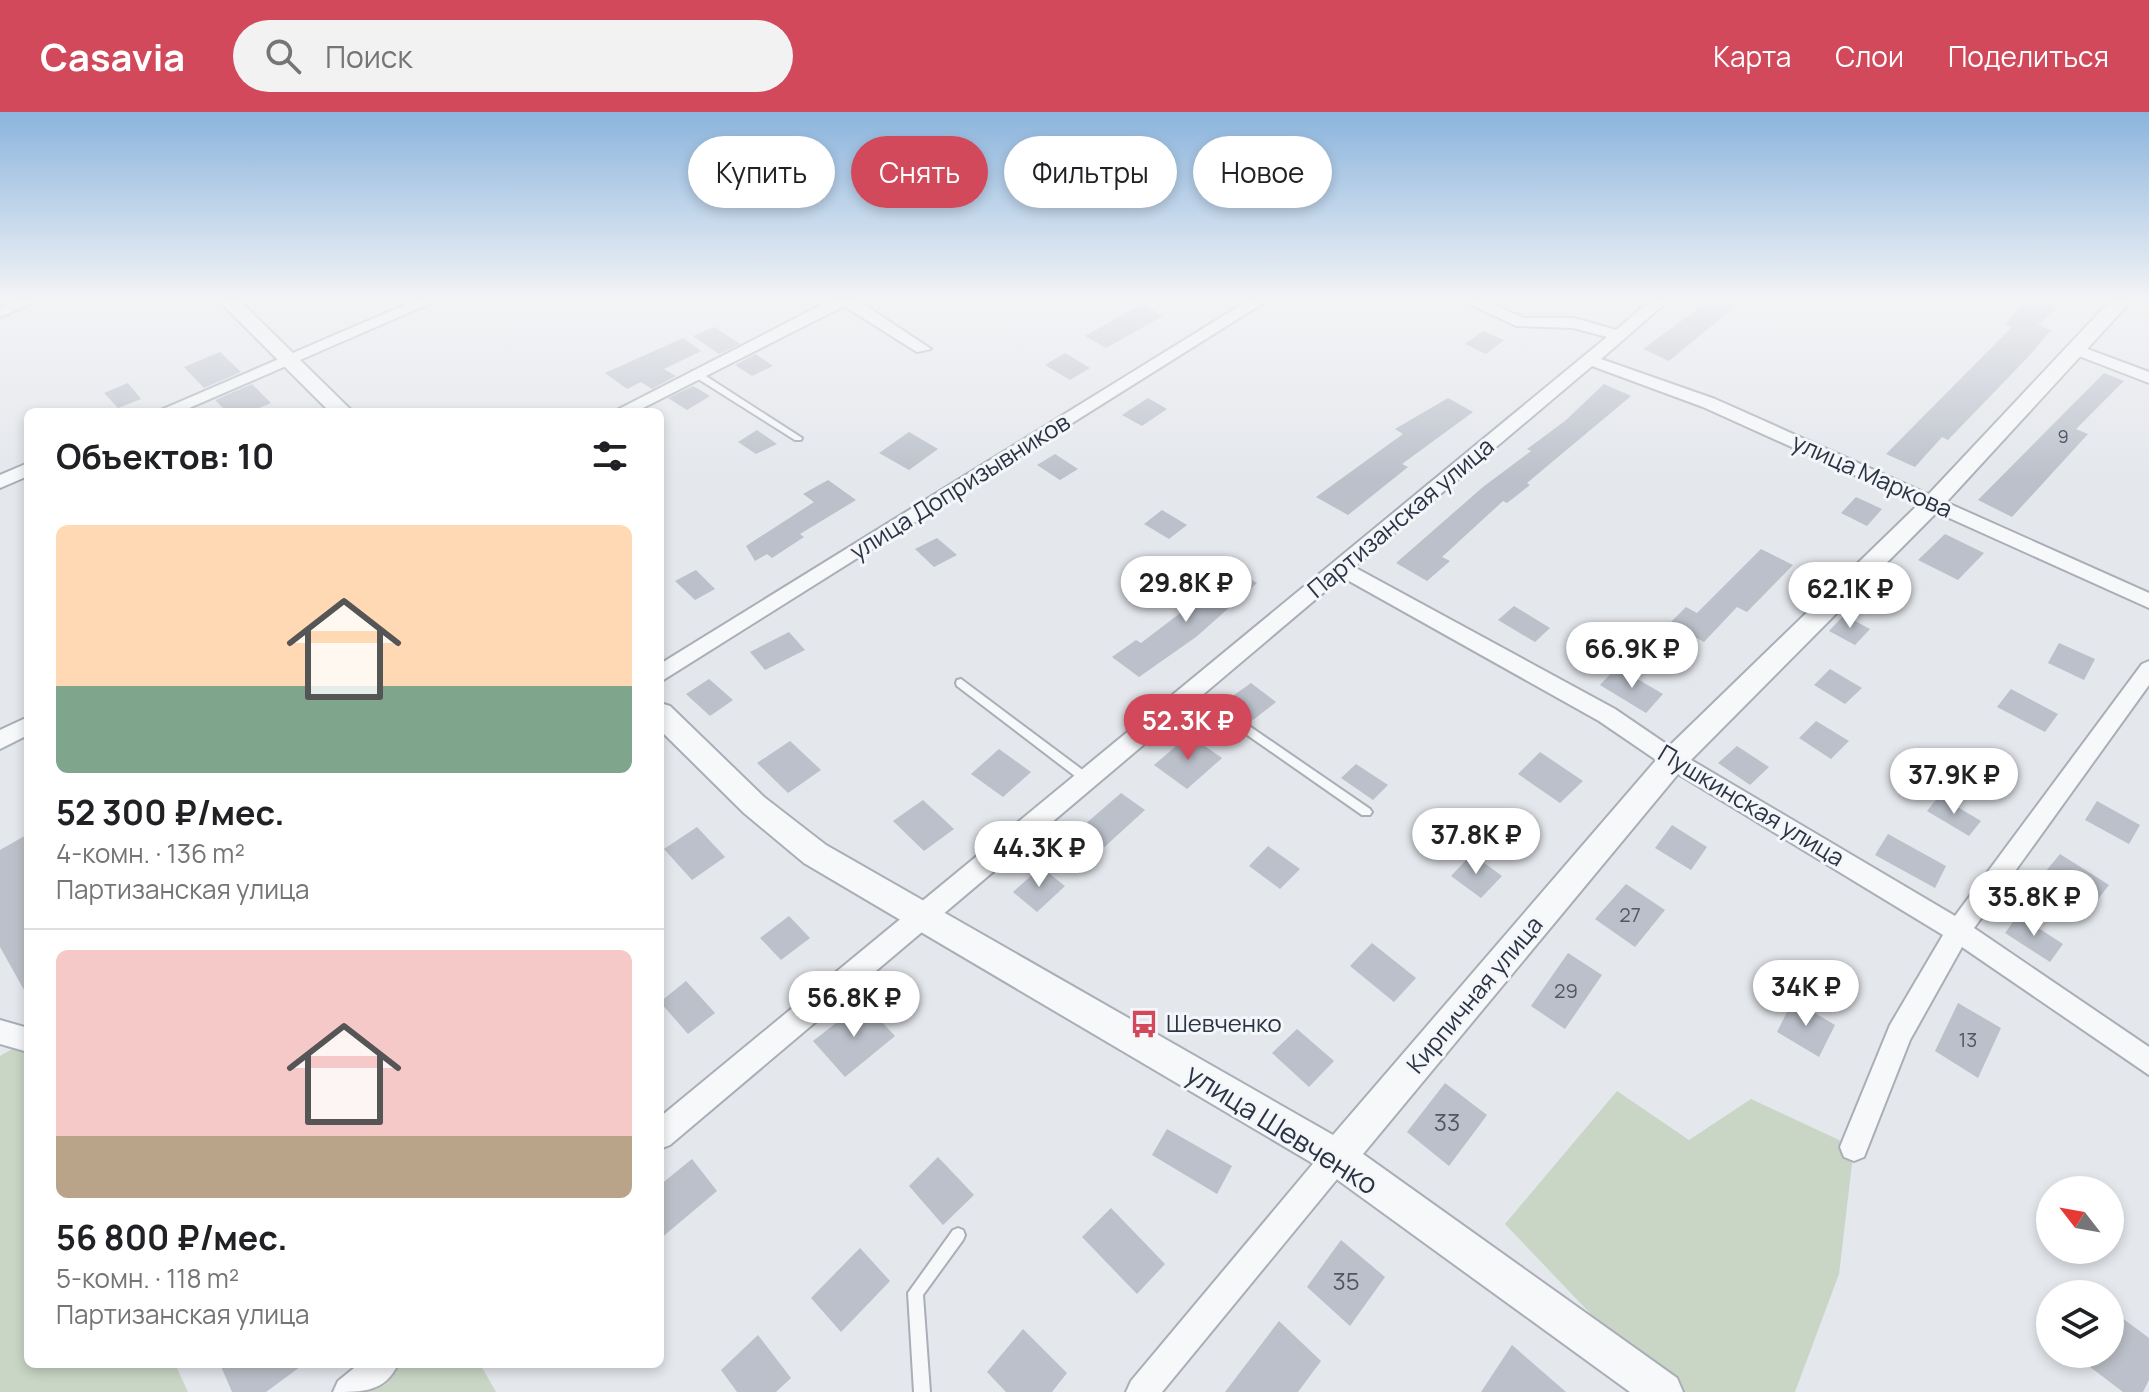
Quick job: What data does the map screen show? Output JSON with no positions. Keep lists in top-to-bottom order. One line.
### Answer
{"streets":{"street":["улица Маркова","улица Допризывников","Партизанская улица","Пушкинская улица","Кирпичная улица","улица Шевченко"]},"crossings":[["улица Маркова","Партизанская улица"],["улица Маркова","Кирпичная улица"],["Партизанская улица","Пушкинская улица"],["Партизанская улица","улица Шевченко"],["Пушкинская улица","Кирпичная улица"],["Кирпичная улица","улица Шевченко"]],"places":{"bus stop":["Шевченко"]},"house_numbers":["9","27","29","13","33","35"],"north":"top left","page":{"header":"Casavia","search":"Поиск","nav":["Карта","Слои","Поделиться"],"chip":["Купить","Снять","Фильтры","Новое"],"heading":"Объектов: 10","list":[{"name":"52 300 ₽/мес.","note":"4-комн. · 136 m² · Партизанская улица"},{"name":"56 800 ₽/мес.","note":"5-комн. · 118 m² · Партизанская улица"}],"price":["29.8K ₽","62.1K ₽","66.9K ₽","52.3K ₽","37.9K ₽","37.8K ₽","44.3K ₽","35.8K ₽","34K ₽","56.8K ₽"]}}
